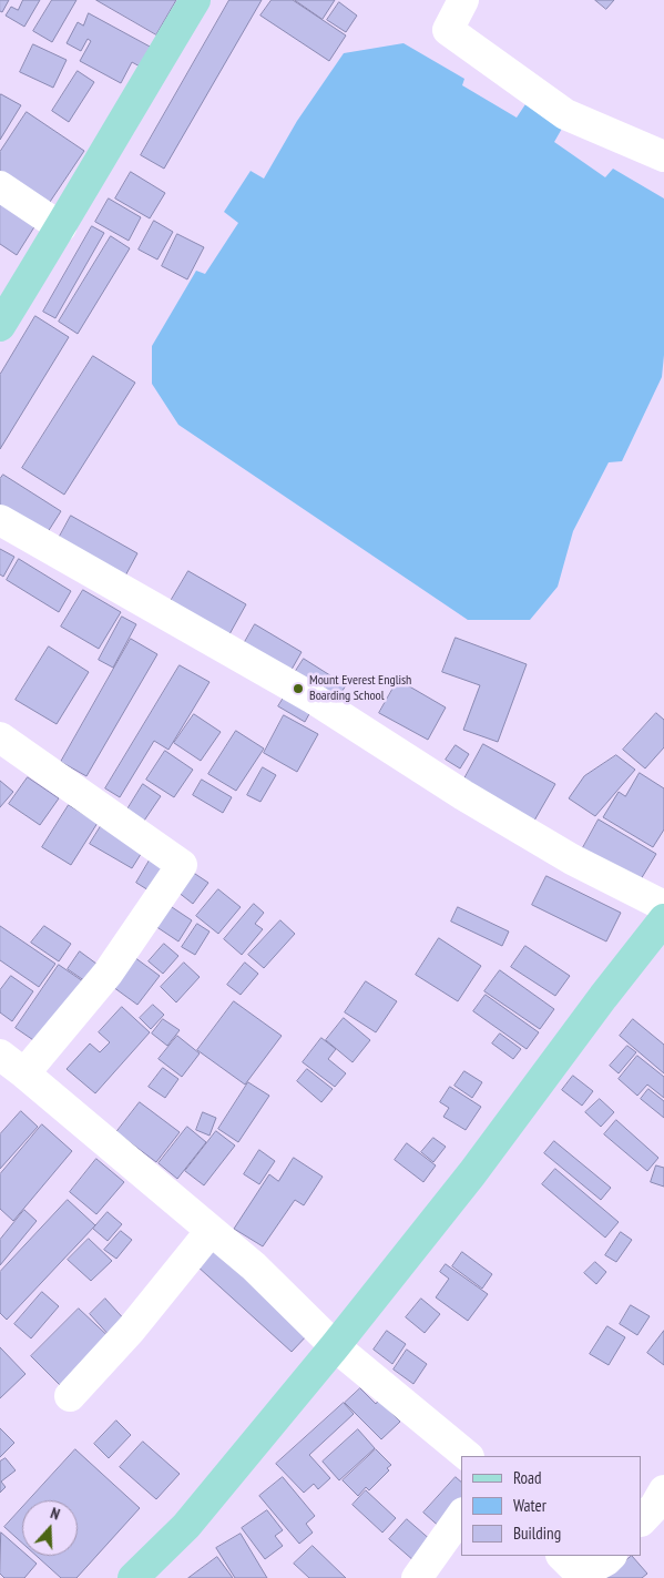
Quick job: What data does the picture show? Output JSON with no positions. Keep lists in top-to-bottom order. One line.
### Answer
{"places":["Mount Everest English Boarding School"],"legend":["Road","Water","Building"],"north":"top"}
